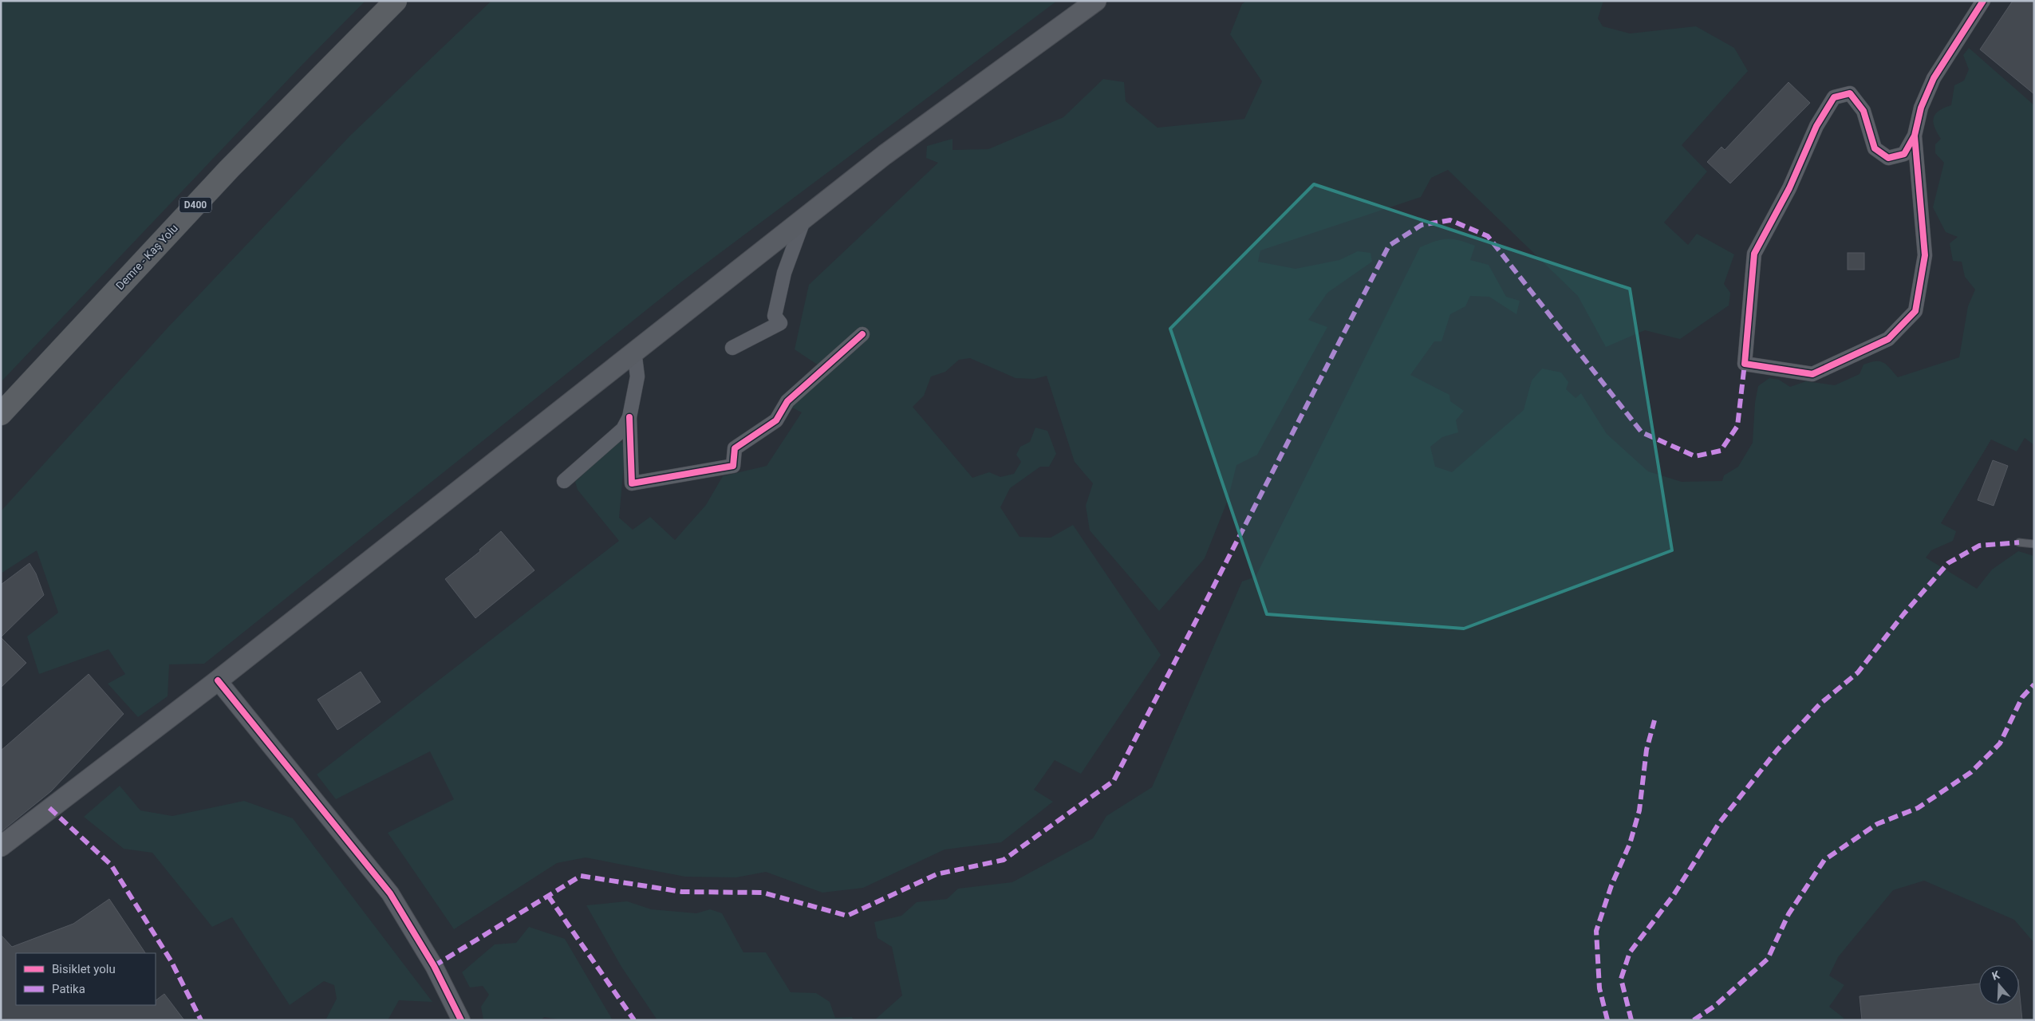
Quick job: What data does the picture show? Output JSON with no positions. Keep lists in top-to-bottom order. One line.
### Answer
{"streets":{"highway":["D400","Demre - Kaş Yolu"]},"legend":["Bisiklet yolu","Patika"],"north":"top"}
